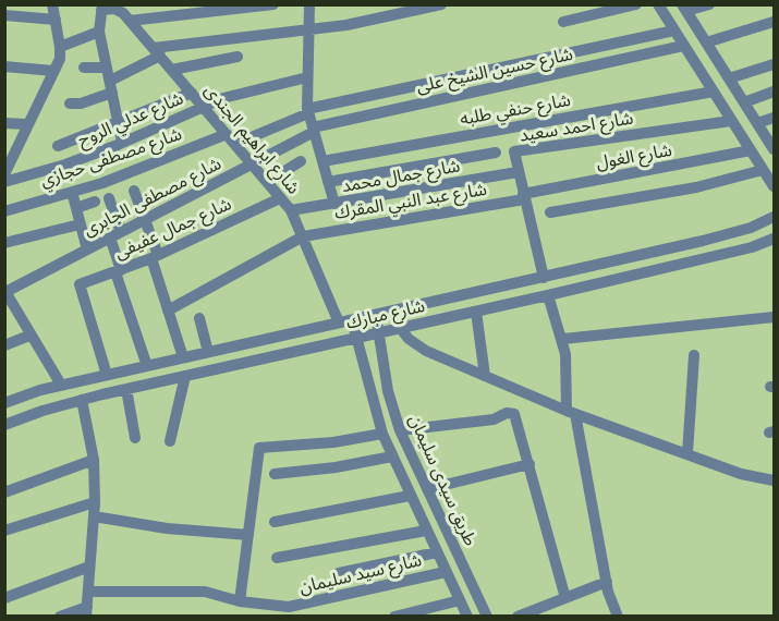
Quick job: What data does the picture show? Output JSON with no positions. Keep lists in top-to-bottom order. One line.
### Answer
{"streets":{"street":["شارع حسين الشيخ على","شارع حنفي طلبه","شارع عدلي الروح","شارع احمد سعيد","شارع ابراهيم الجندى","شارع الغول","شارع مصطفى حجازي","شارع جمال محمد","شارع مصطفى الجابرى","شارع عبد النبي المقرك","شارع جمال عفيفى","شارع مبارك","طريق سيدى سليمان","شارع سيد سليمان"]},"crossings":[["شارع حسين الشيخ على","شارع مصطفى الجابرى"],["شارع عدلي الروح","شارع ابراهيم الجندى"],["شارع احمد سعيد","شارع الغول"],["شارع احمد سعيد","شارع جمال محمد"],["شارع احمد سعيد","شارع عبد النبي المقرك"],["شارع احمد سعيد","شارع مبارك"],["شارع ابراهيم الجندى","شارع مصطفى حجازي"],["شارع ابراهيم الجندى","شارع جمال محمد"],["شارع ابراهيم الجندى","شارع مصطفى الجابرى"],["شارع ابراهيم الجندى","شارع عبد النبي المقرك"],["شارع ابراهيم الجندى","شارع جمال عفيفى"],["شارع ابراهيم الجندى","شارع مبارك"],["شارع الغول","شارع عبد النبي المقرك"],["شارع جمال عفيفى","شارع مبارك"],["شارع مبارك","طريق سيدى سليمان"],["طريق سيدى سليمان","شارع سيد سليمان"]]}
